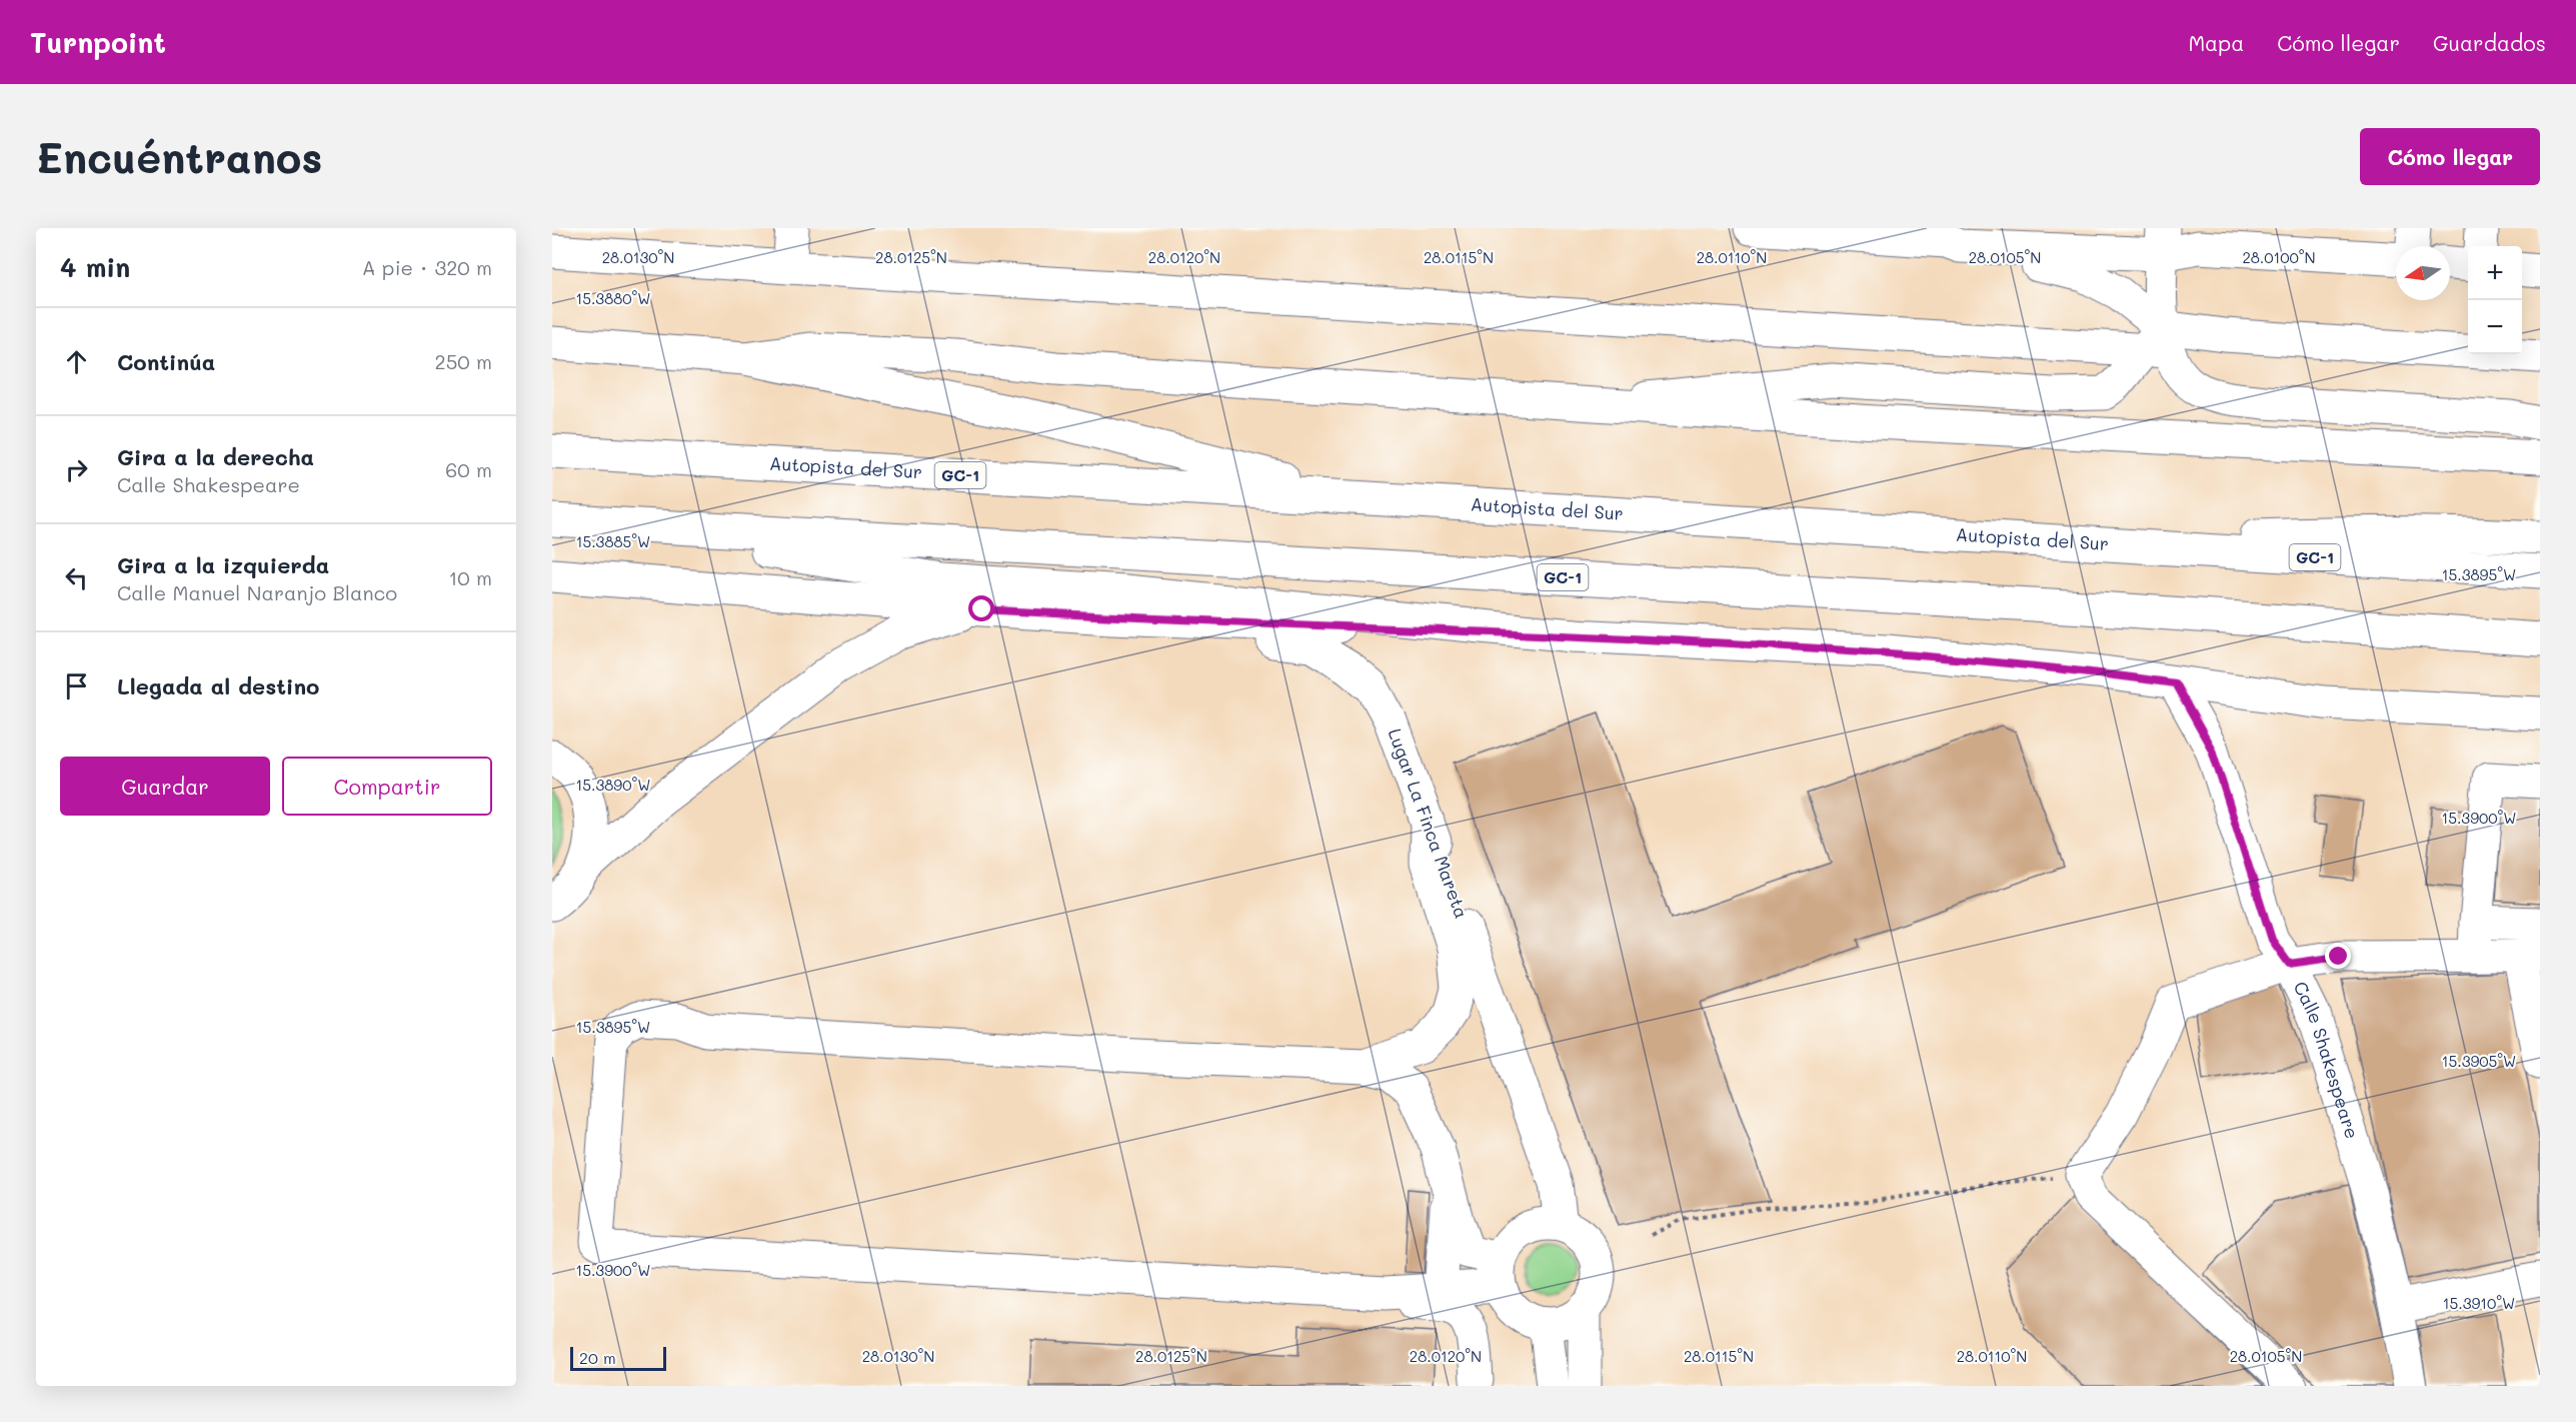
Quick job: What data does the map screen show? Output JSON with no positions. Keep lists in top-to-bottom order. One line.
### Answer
{"streets":{"main road":["Autopista del Sur","GC-1","Lugar La Finca Mareta","Calle Shakespeare"]},"scale_bar":"20 m","north":"left","page":{"header":"Turnpoint","nav":["Mapa","Cómo llegar","Guardados"],"buttons":["Cómo llegar",["Guardar","Compartir"]],"title":"Encuéntranos","heading":["4 min","A pie · 320 m"],"map_buttons":["+","−"],"list":[["Continúa","250 m"],["Gira a la derecha","Calle Shakespeare","60 m"],["Gira a la izquierda","Calle Manuel Naranjo Blanco","10 m"],"Llegada al destino"],"scale":"20 m"},"coordinates":["28.0130°N","28.0125°N","28.0120°N","28.0115°N","28.0110°N","28.0105°N","28.0100°N","15.3880°W","15.3885°W","15.3895°W","15.3890°W","15.3900°W","15.3905°W","15.3910°W"]}
